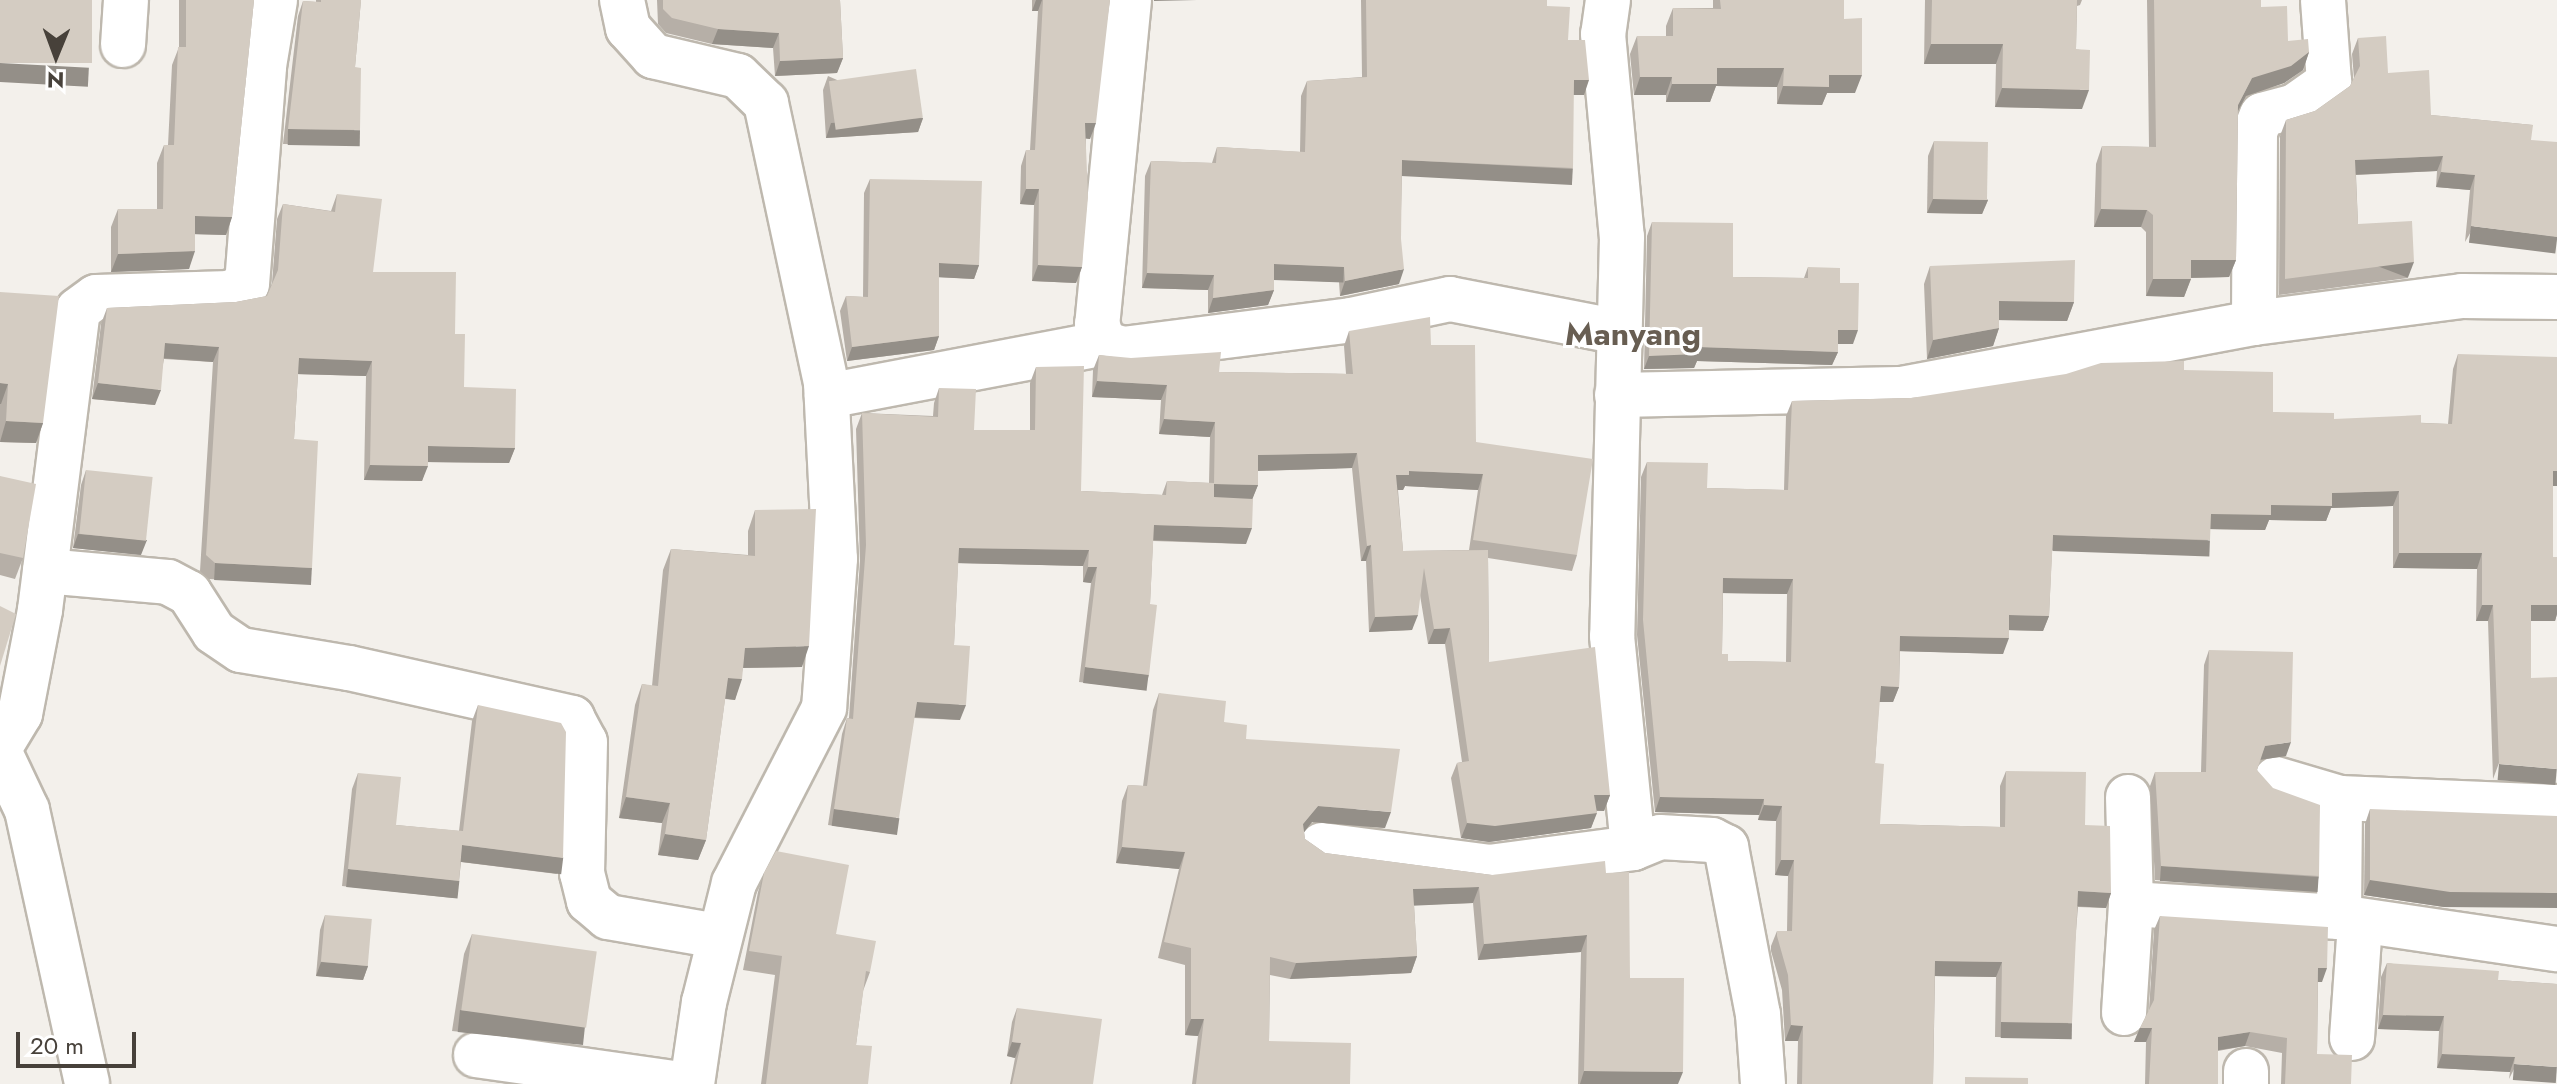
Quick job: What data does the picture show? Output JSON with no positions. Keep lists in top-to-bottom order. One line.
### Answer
{"districts":["Manyang"],"scale_bar":"20 m","north":"bottom"}
